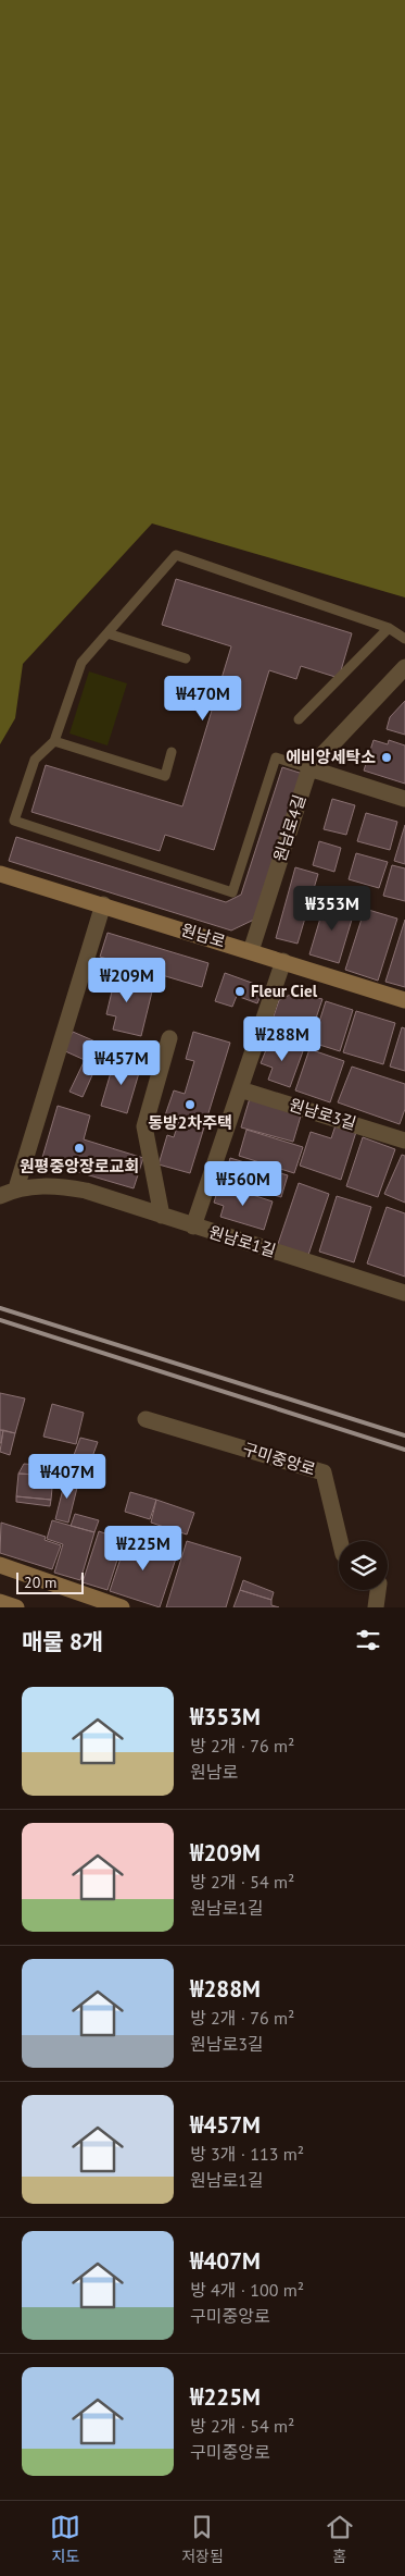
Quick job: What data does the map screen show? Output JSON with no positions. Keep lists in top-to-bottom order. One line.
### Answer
{"streets":{"street":["원남로4길","원남로","원남로3길","원남로1길","구미중앙로"]},"crossings":[["원남로4길","원남로"]],"places":["에비앙세탁소","Fleur Ciel","동방2차주택","원평중앙장로교회"],"scale_bar":"20 m","page":{"price":["₩470M","₩353M","₩209M","₩288M","₩457M","₩560M","₩407M","₩225M"],"scale":"20 m","heading":"매물 8개","list":[{"name":"₩353M","note":"방 2개 · 76 m² · 원남로"},{"name":"₩209M","note":"방 2개 · 54 m² · 원남로1길"},{"name":"₩288M","note":"방 2개 · 76 m² · 원남로3길"},{"name":"₩457M","note":"방 3개 · 113 m² · 원남로1길"},{"name":"₩407M","note":"방 4개 · 100 m² · 구미중앙로"},{"name":"₩225M","note":"방 2개 · 54 m² · 구미중앙로"}],"tabs":["지도","저장됨","홈"]}}
